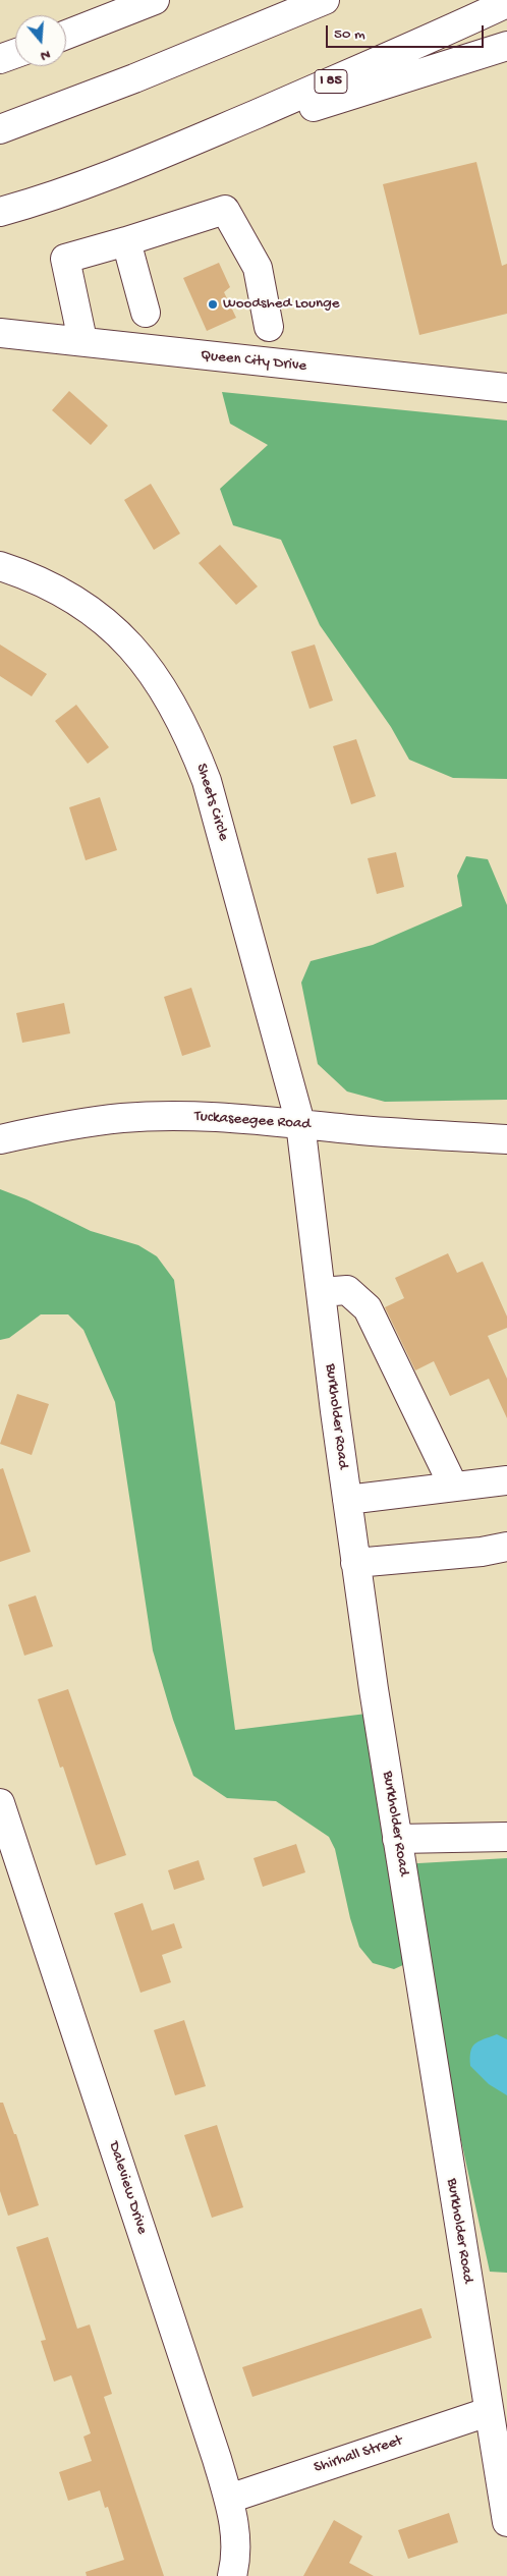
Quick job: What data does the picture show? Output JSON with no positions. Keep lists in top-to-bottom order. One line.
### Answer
{"streets":{"main road":["I 85","Queen City Drive","Sheets Circle","Tuckaseegee Road","Burkholder Road","Daleview Drive","Shirhall Street"]},"crossings":[["Sheets Circle","Tuckaseegee Road"],["Sheets Circle","Burkholder Road"],["Tuckaseegee Road","Burkholder Road"],["Burkholder Road","Shirhall Street"],["Daleview Drive","Shirhall Street"]],"places":["Woodshed Lounge"],"scale_bar":"50 m","north":"bottom"}
